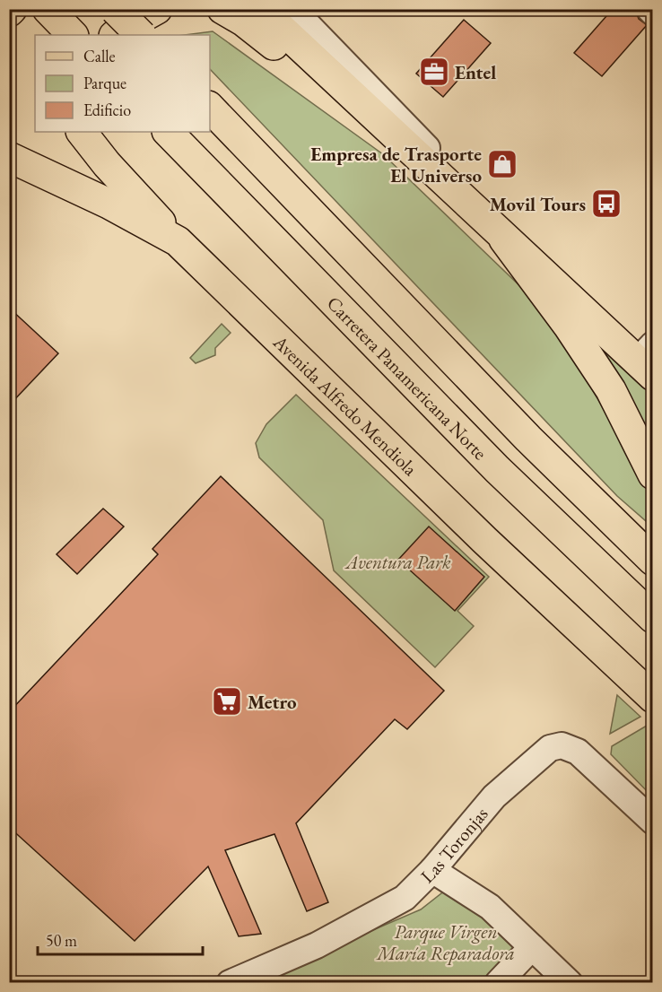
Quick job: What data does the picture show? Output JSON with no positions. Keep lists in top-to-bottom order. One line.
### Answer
{"streets":{"main road":["Carretera Panamericana Norte","Avenida Alfredo Mendiola"],"street":["Las Toronjas"]},"parks":["Aventura Park","Parque Virgen María Reparadora"],"places":{"office":["Entel"],"shop":["Empresa de Trasporte El Universo"],"bus stop":["Movil Tours"],"supermarket":["Metro"]},"legend":["Calle","Parque","Edificio"],"scale_bar":"50 m"}
